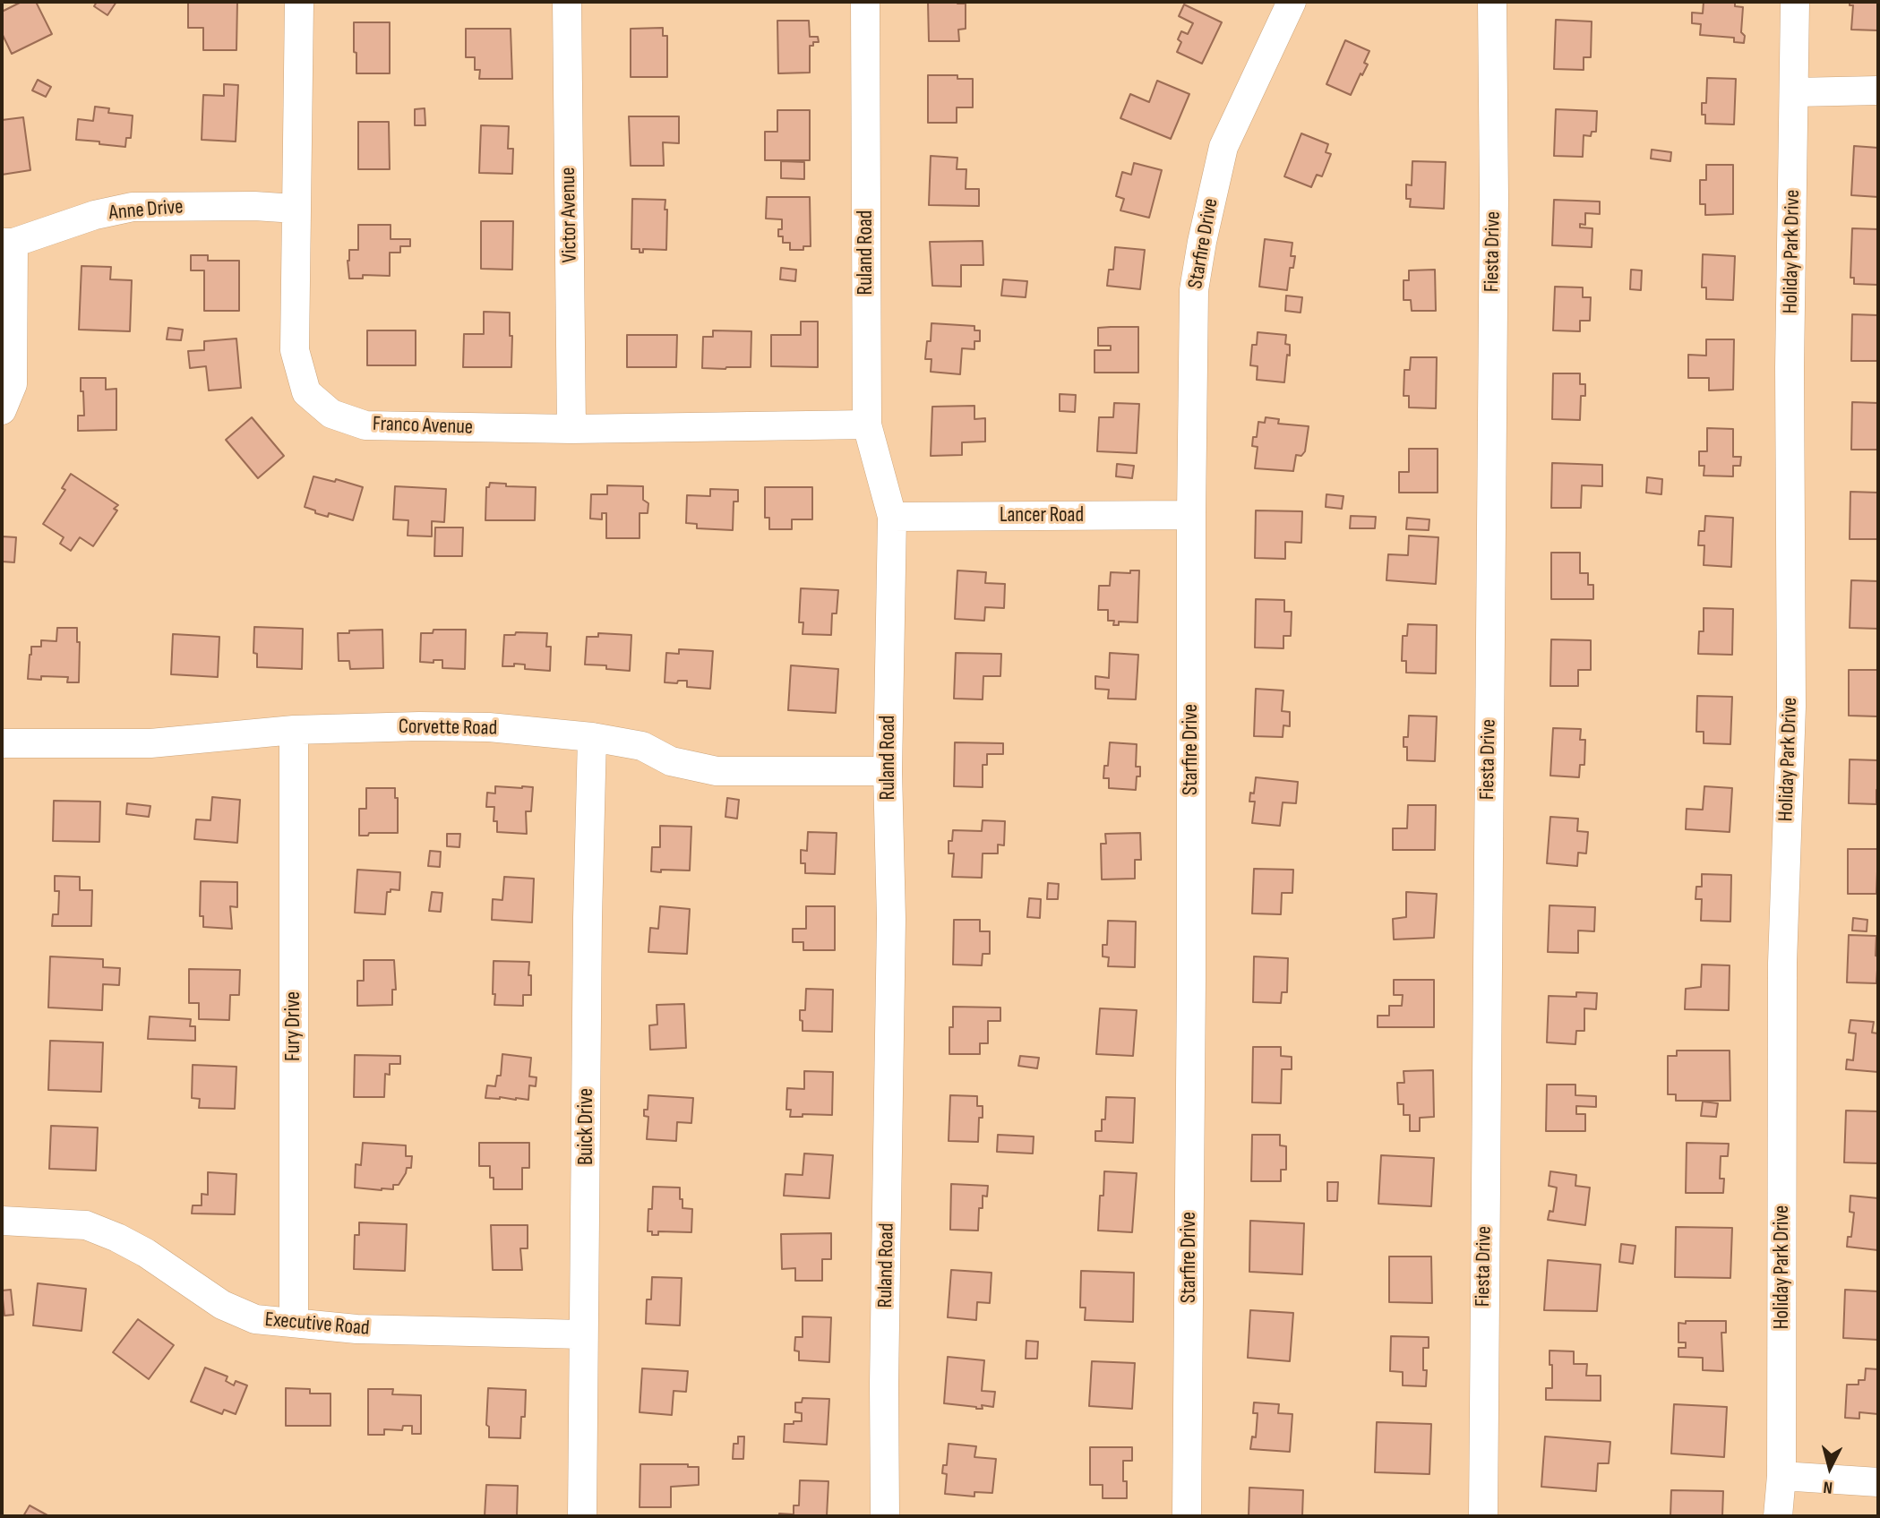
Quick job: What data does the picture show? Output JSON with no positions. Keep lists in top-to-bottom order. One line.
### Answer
{"streets":{"street":["Anne Drive","Victor Avenue","Starfire Drive","Fiesta Drive","Holiday Park Drive","Ruland Road","Franco Avenue","Lancer Road","Corvette Road","Fury Drive","Buick Drive","Executive Road"]},"crossings":[["Anne Drive","Franco Avenue"],["Victor Avenue","Franco Avenue"],["Starfire Drive","Lancer Road"],["Ruland Road","Franco Avenue"],["Ruland Road","Lancer Road"],["Ruland Road","Corvette Road"],["Corvette Road","Fury Drive"],["Corvette Road","Buick Drive"],["Fury Drive","Executive Road"],["Buick Drive","Executive Road"]],"north":"bottom"}
